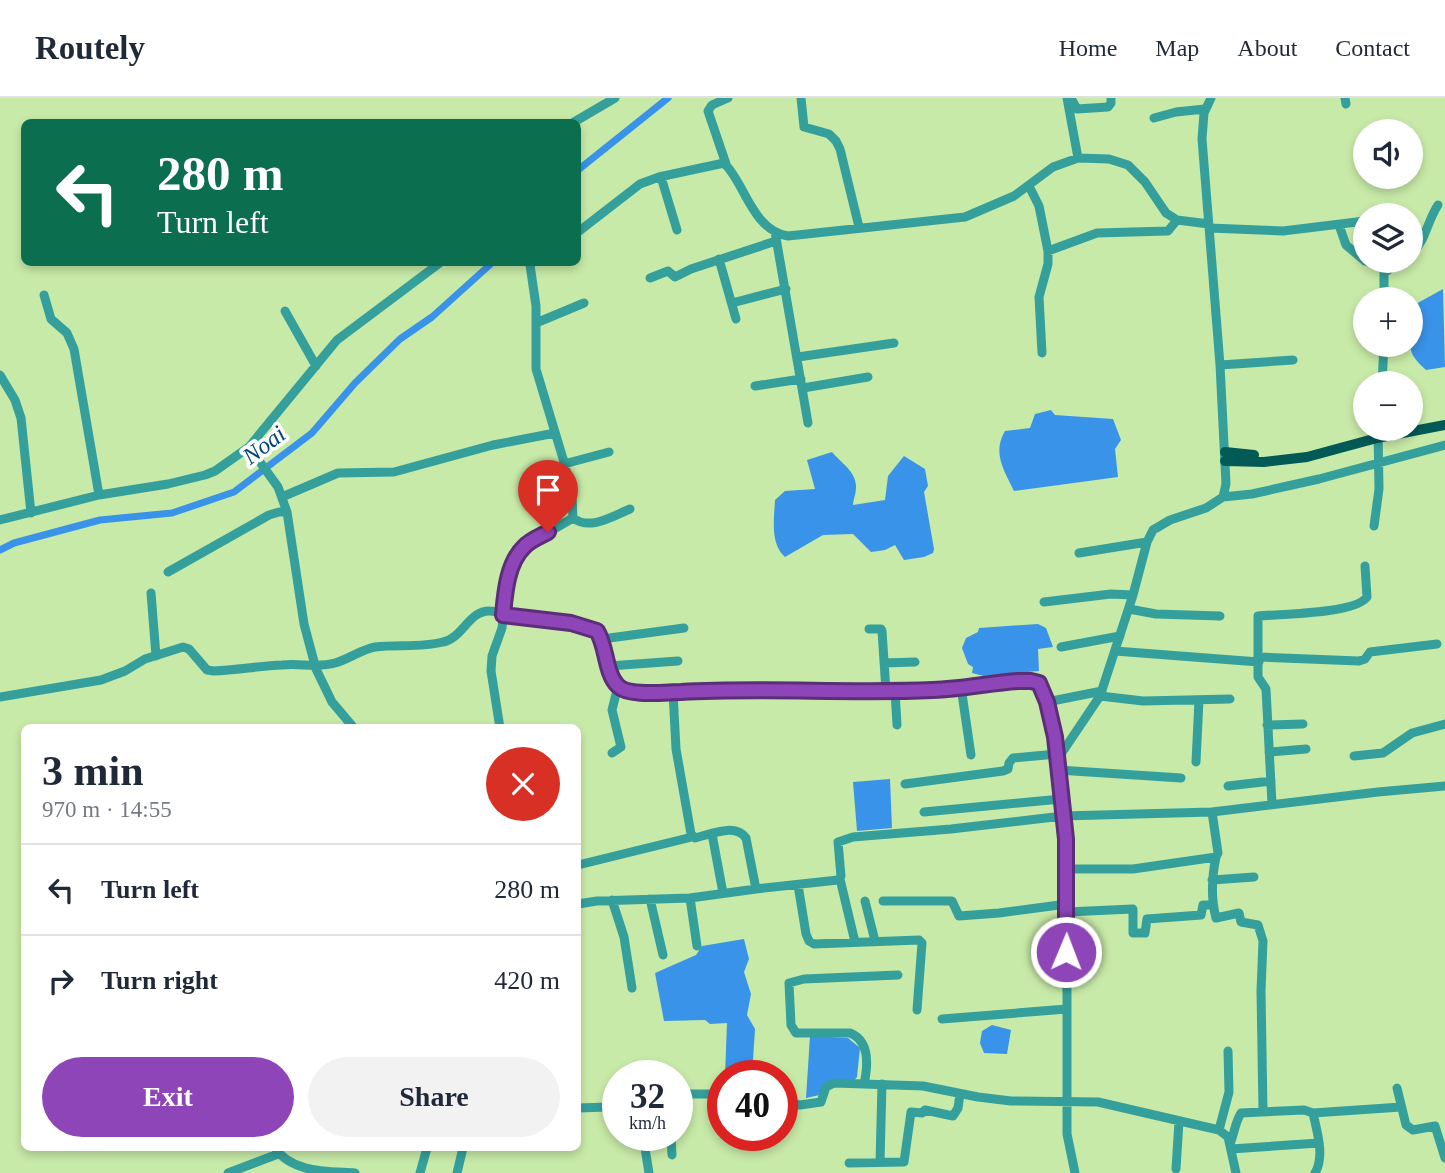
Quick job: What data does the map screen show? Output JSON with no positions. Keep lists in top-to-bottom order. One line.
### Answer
{"water":["Noai"],"page":{"header":"Routely","nav":["Home","Map","About","Contact"],"map_buttons":["+","−"],"turn":["280 m","Turn left"],"heading":["3 min","970 m · 14:55"],"list":[{"name":"Turn left","value":"280 m"},{"name":"Turn right","value":"420 m"}],"buttons":["Exit","Share"],"speed":"32 km/h","limit":"40"}}
